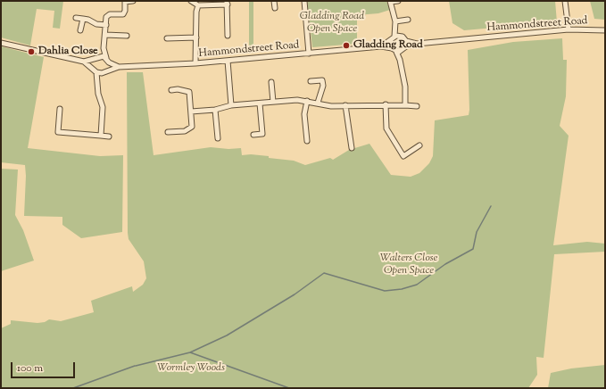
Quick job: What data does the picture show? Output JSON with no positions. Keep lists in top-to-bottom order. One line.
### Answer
{"streets":{"street":["Hammondstreet Road"]},"parks":["Gladding Road Open Space","Walters Close Open Space","Wormley Woods"],"places":["Gladding Road","Dahlia Close"],"scale_bar":"100 m"}
